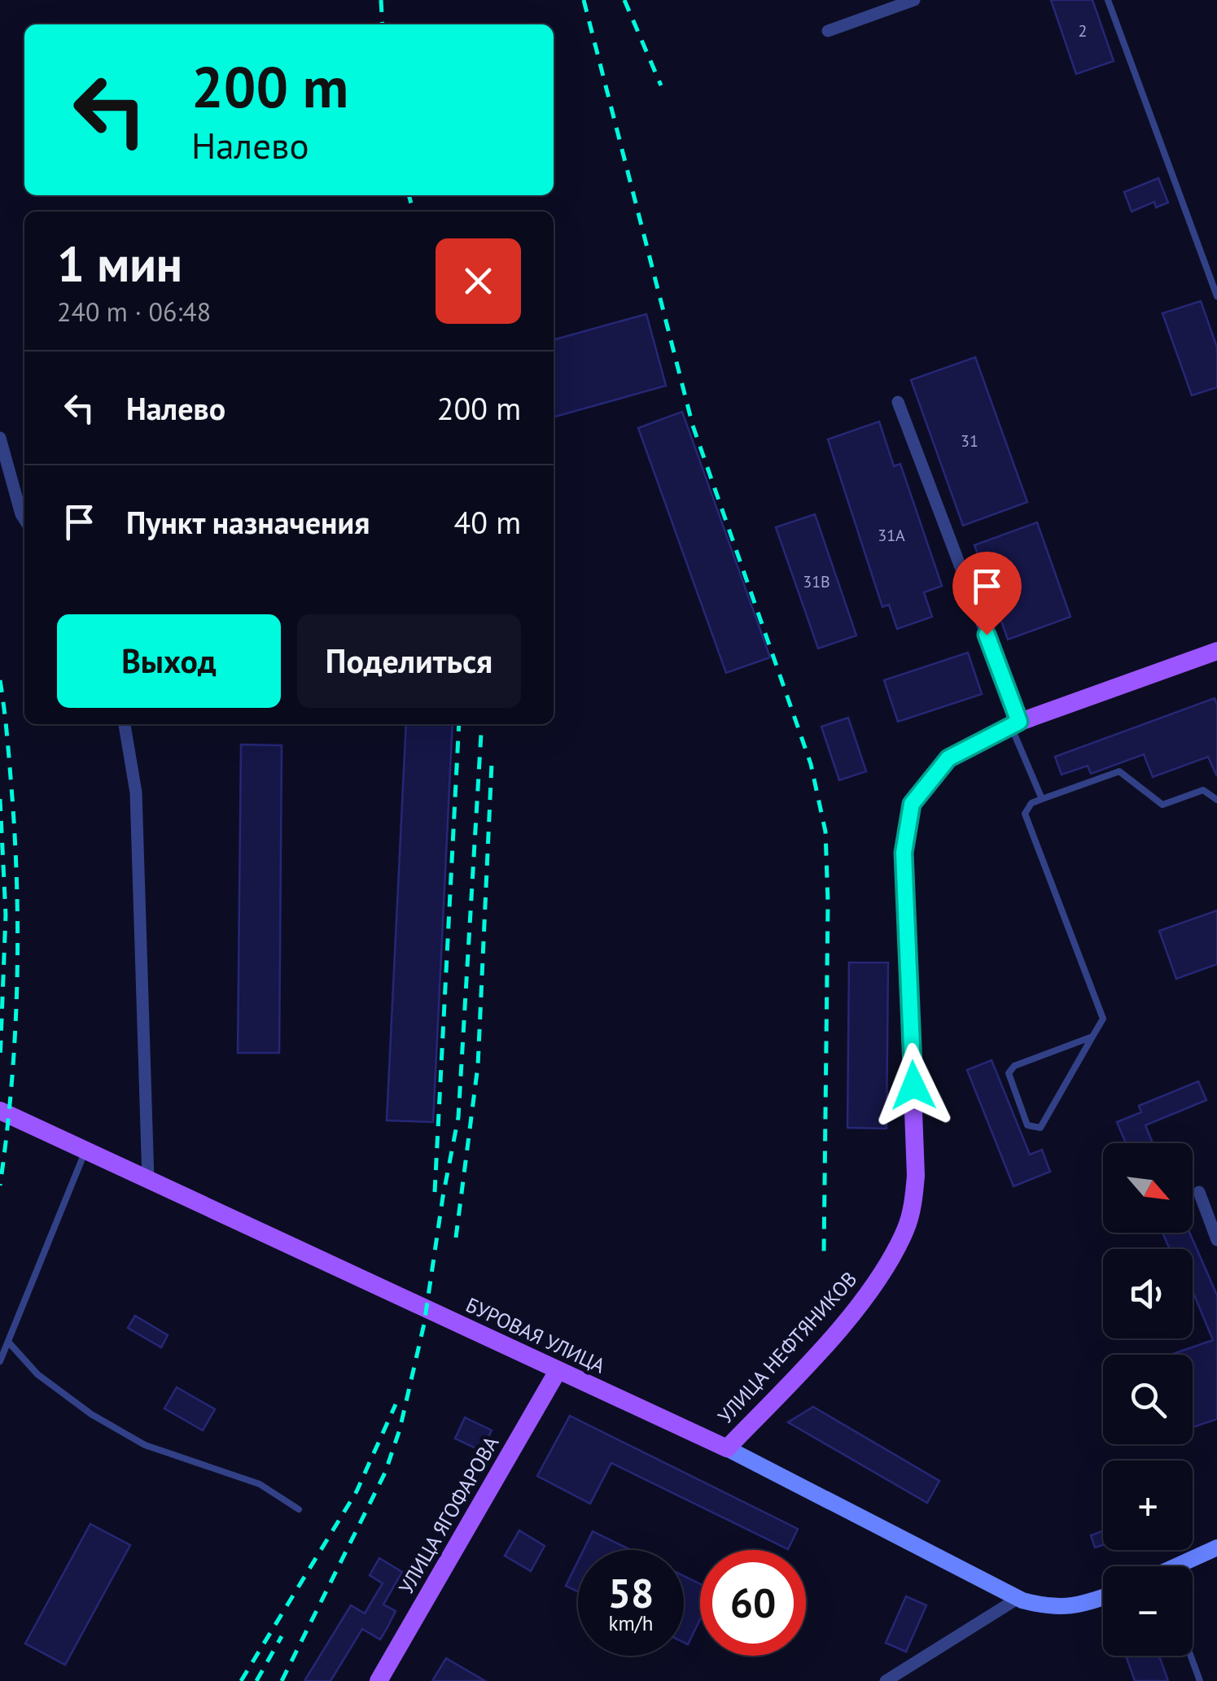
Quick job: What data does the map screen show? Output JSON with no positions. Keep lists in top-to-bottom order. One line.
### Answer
{"streets":{"main road":["БУРОВАЯ УЛИЦА","УЛИЦА НЕФТЯНИКОВ","УЛИЦА ЯГОФАРОВА"]},"crossings":[["БУРОВАЯ УЛИЦА","УЛИЦА НЕФТЯНИКОВ"],["БУРОВАЯ УЛИЦА","УЛИЦА ЯГОФАРОВА"]],"house_numbers":["2","31","31А","31В"],"north":"bottom right","page":{"turn":["200 m","Налево"],"heading":["1 мин","240 m · 06:48"],"list":[{"name":"Налево","value":"200 m"},{"name":"Пункт назначения","value":"40 m"}],"buttons":["Выход","Поделиться"],"map_buttons":["+","−"],"speed":"58 km/h","limit":"60"}}
